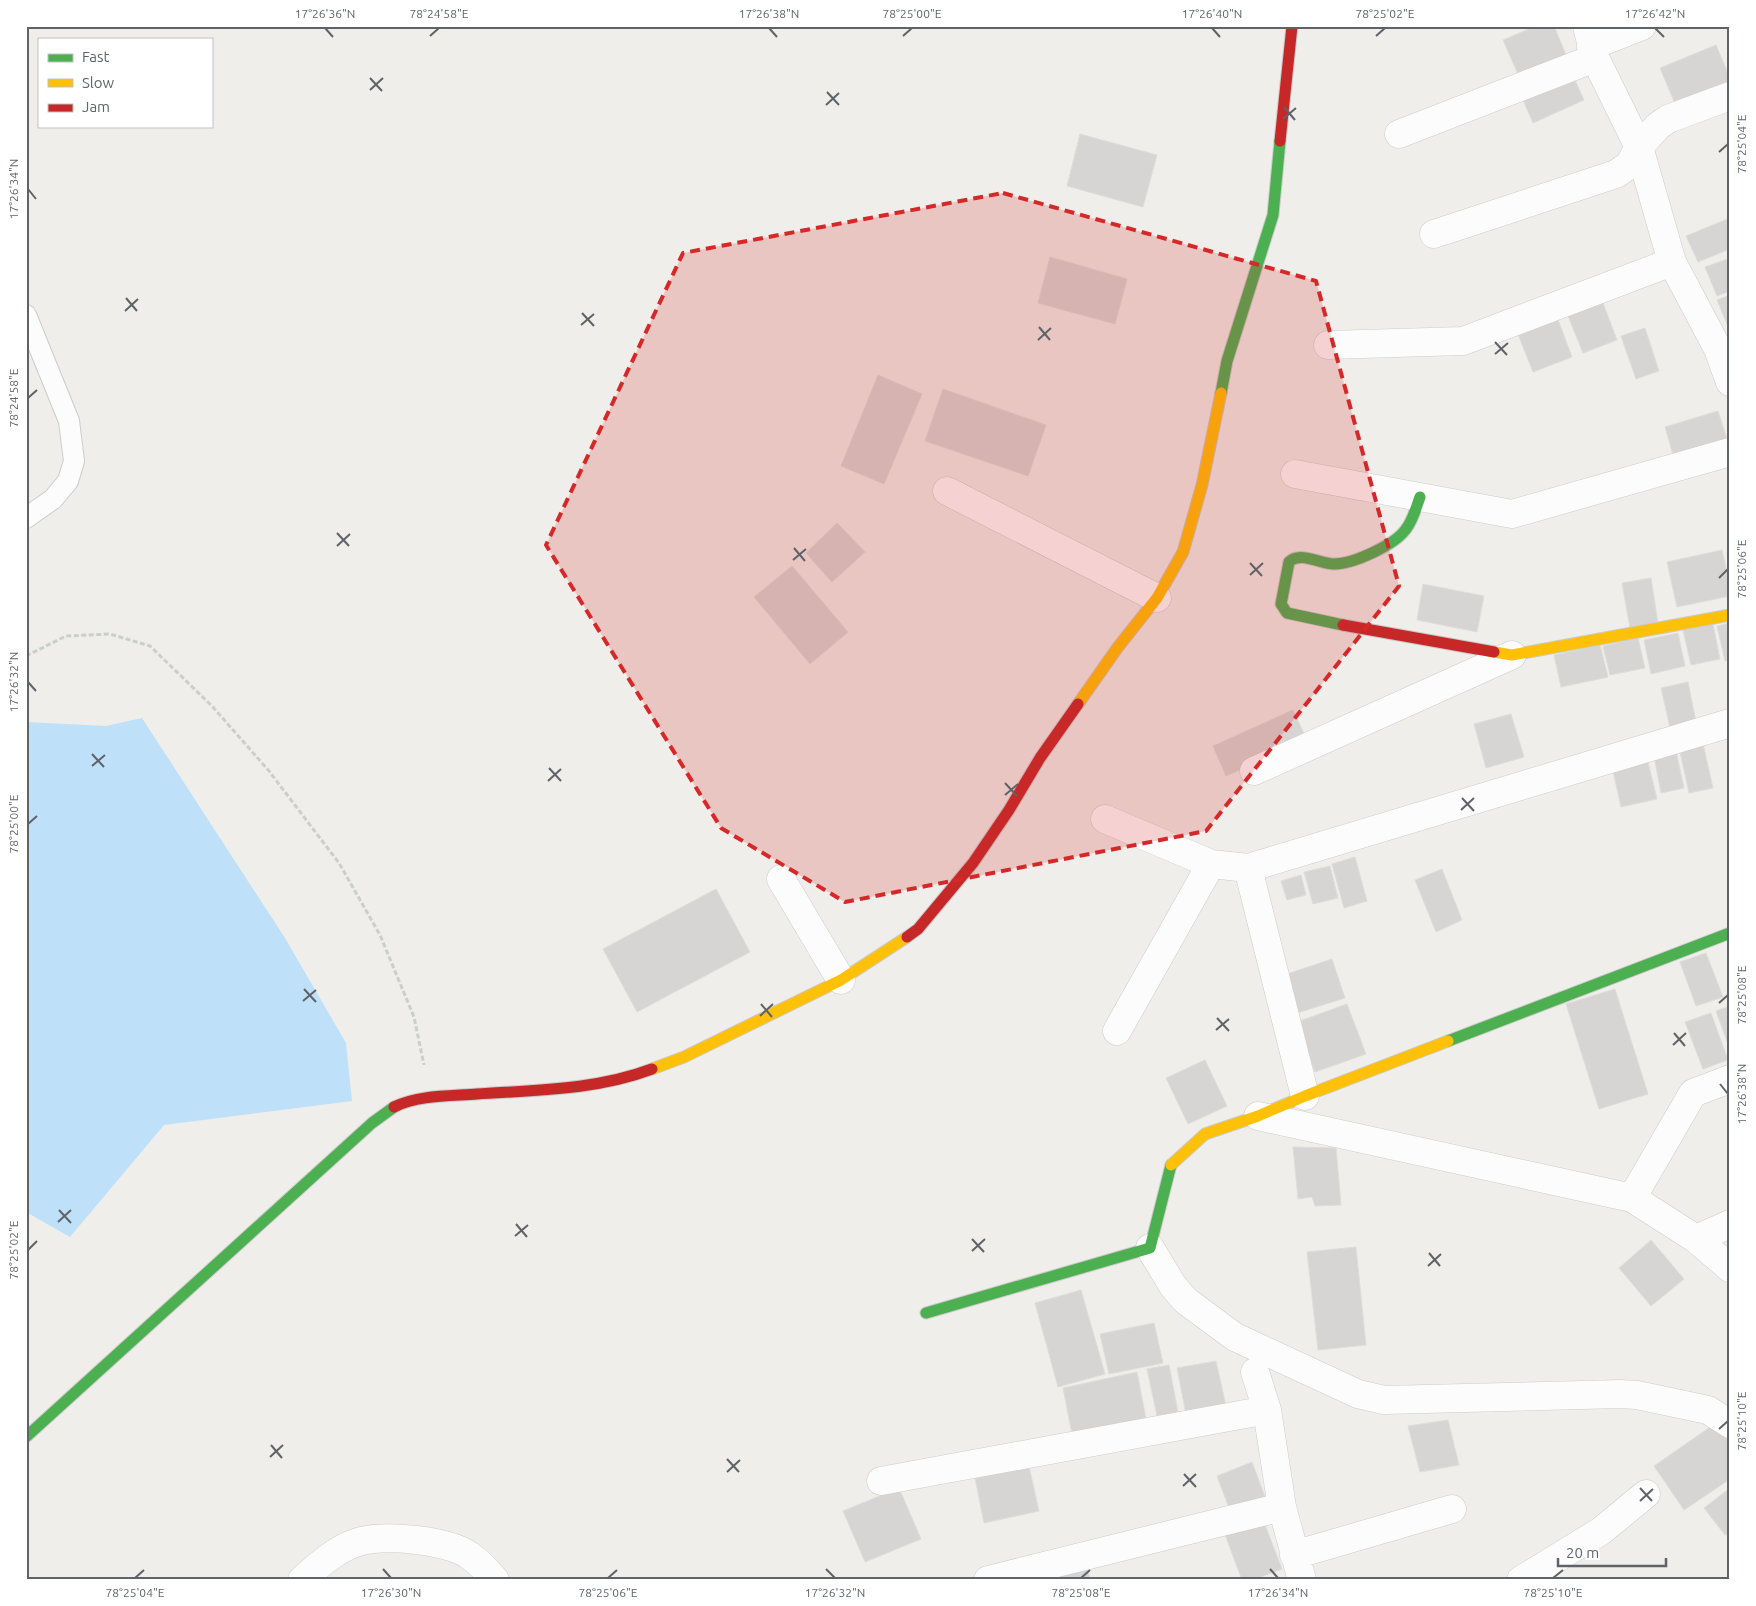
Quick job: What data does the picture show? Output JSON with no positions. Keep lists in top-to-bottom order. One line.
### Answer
{"legend":["Fast","Slow","Jam"],"scale_bar":"20 m","coordinates":["17°26'36\"N","78°24'58\"E","17°26'38\"N","78°25'00\"E","17°26'40\"N","78°25'02\"E","17°26'42\"N","78°25'04\"E","17°26'34\"N","78°25'06\"E","17°26'32\"N","78°25'08\"E","78°25'10\"E","17°26'30\"N"]}
